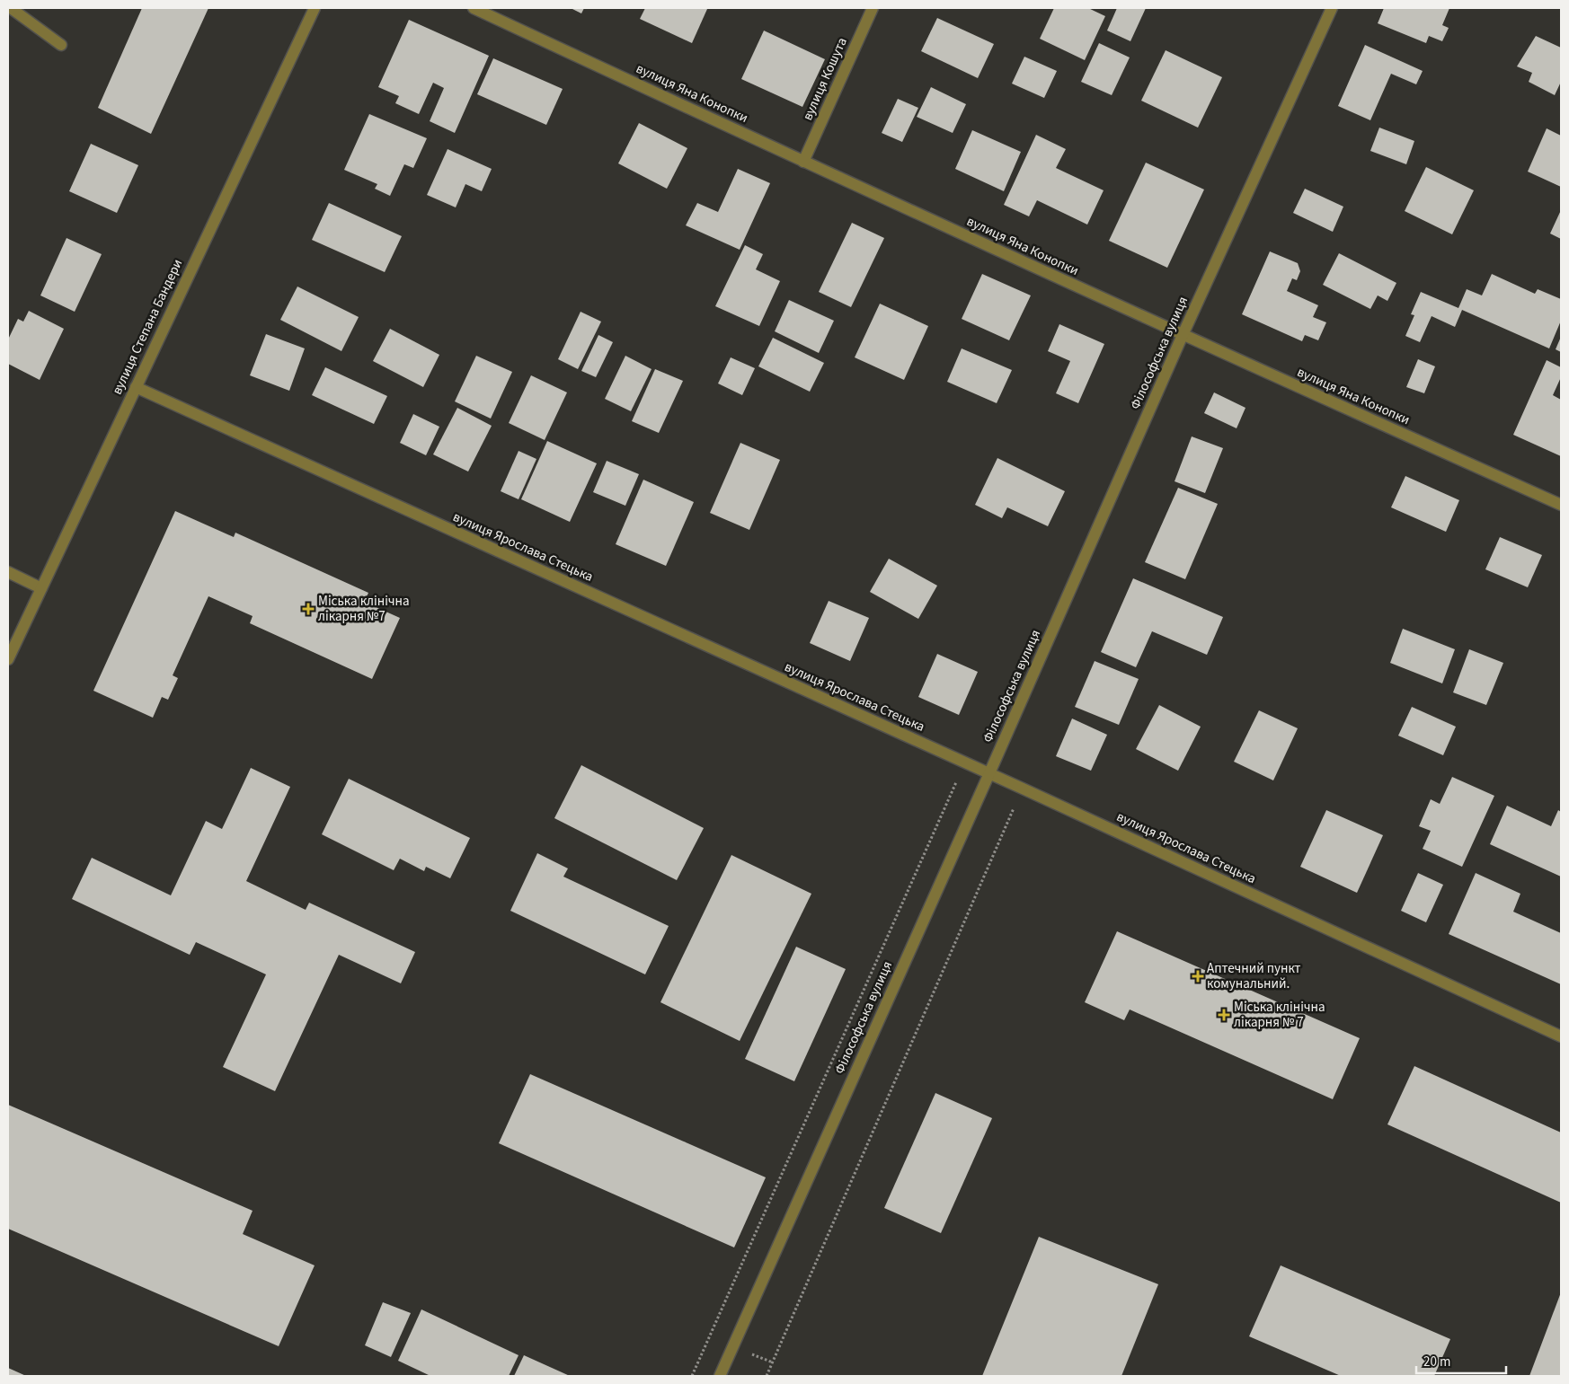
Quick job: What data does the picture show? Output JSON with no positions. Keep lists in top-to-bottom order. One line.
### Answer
{"streets":{"street":["вулиця Кошута","вулиця Яна Конопки","вулиця Степана Бандери","Філософська вулиця","вулиця Ярослава Стецька"]},"crossings":[["вулиця Кошута","вулиця Яна Конопки"],["вулиця Яна Конопки","Філософська вулиця"],["вулиця Степана Бандери","вулиця Ярослава Стецька"],["Філософська вулиця","вулиця Ярослава Стецька"]],"places":{"health":["Міська клінічна лікарня №7","Аптечний пункт комунальний.","Міська клінічна лікарня № 7"]},"scale_bar":"20 m"}
